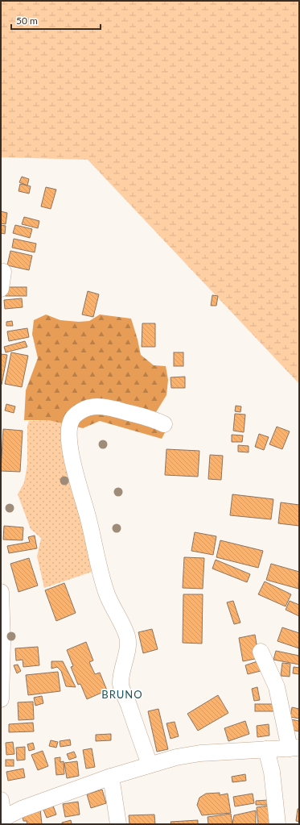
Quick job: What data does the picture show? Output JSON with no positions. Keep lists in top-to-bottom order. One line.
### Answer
{"districts":["BRUNO"],"scale_bar":"50 m"}
